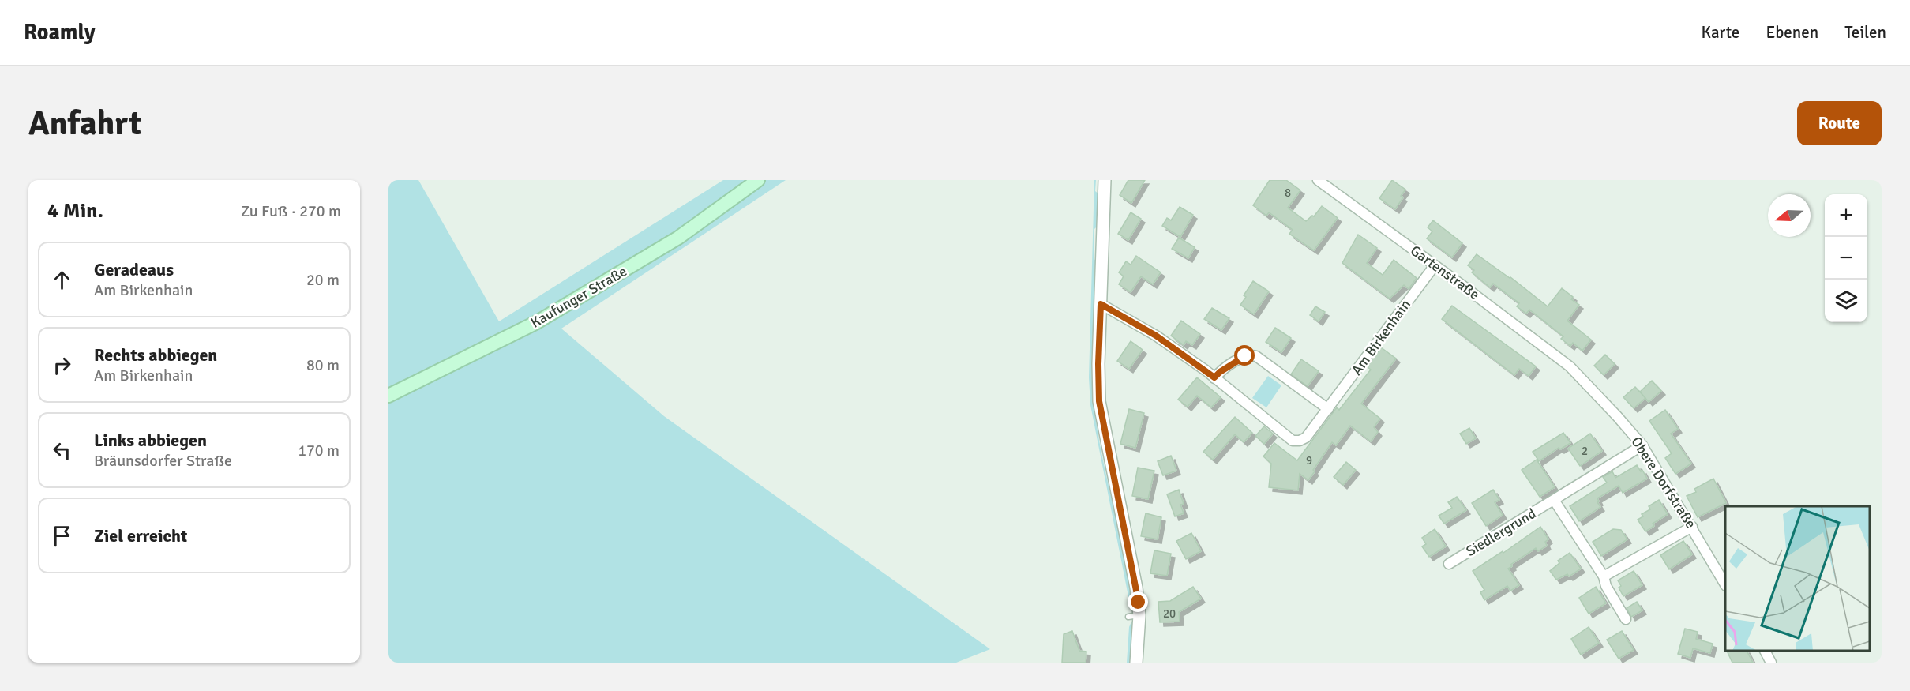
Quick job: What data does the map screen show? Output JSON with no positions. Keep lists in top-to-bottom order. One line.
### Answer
{"streets":{"main road":["Kaufunger Straße"],"street":["Gartenstraße","Am Birkenhain","Obere Dorfstraße","Siedlergrund"]},"crossings":[["Gartenstraße","Am Birkenhain"],["Gartenstraße","Obere Dorfstraße"],["Obere Dorfstraße","Siedlergrund"]],"house_numbers":["8","2","9","20"],"north":"left","page":{"header":"Roamly","nav":["Karte","Ebenen","Teilen"],"buttons":"Route","title":"Anfahrt","heading":["4 Min.","Zu Fuß · 270 m"],"map_buttons":["+","−"],"list":[["Geradeaus","Am Birkenhain","20 m"],["Rechts abbiegen","Am Birkenhain","80 m"],["Links abbiegen","Bräunsdorfer Straße","170 m"],"Ziel erreicht"]}}
